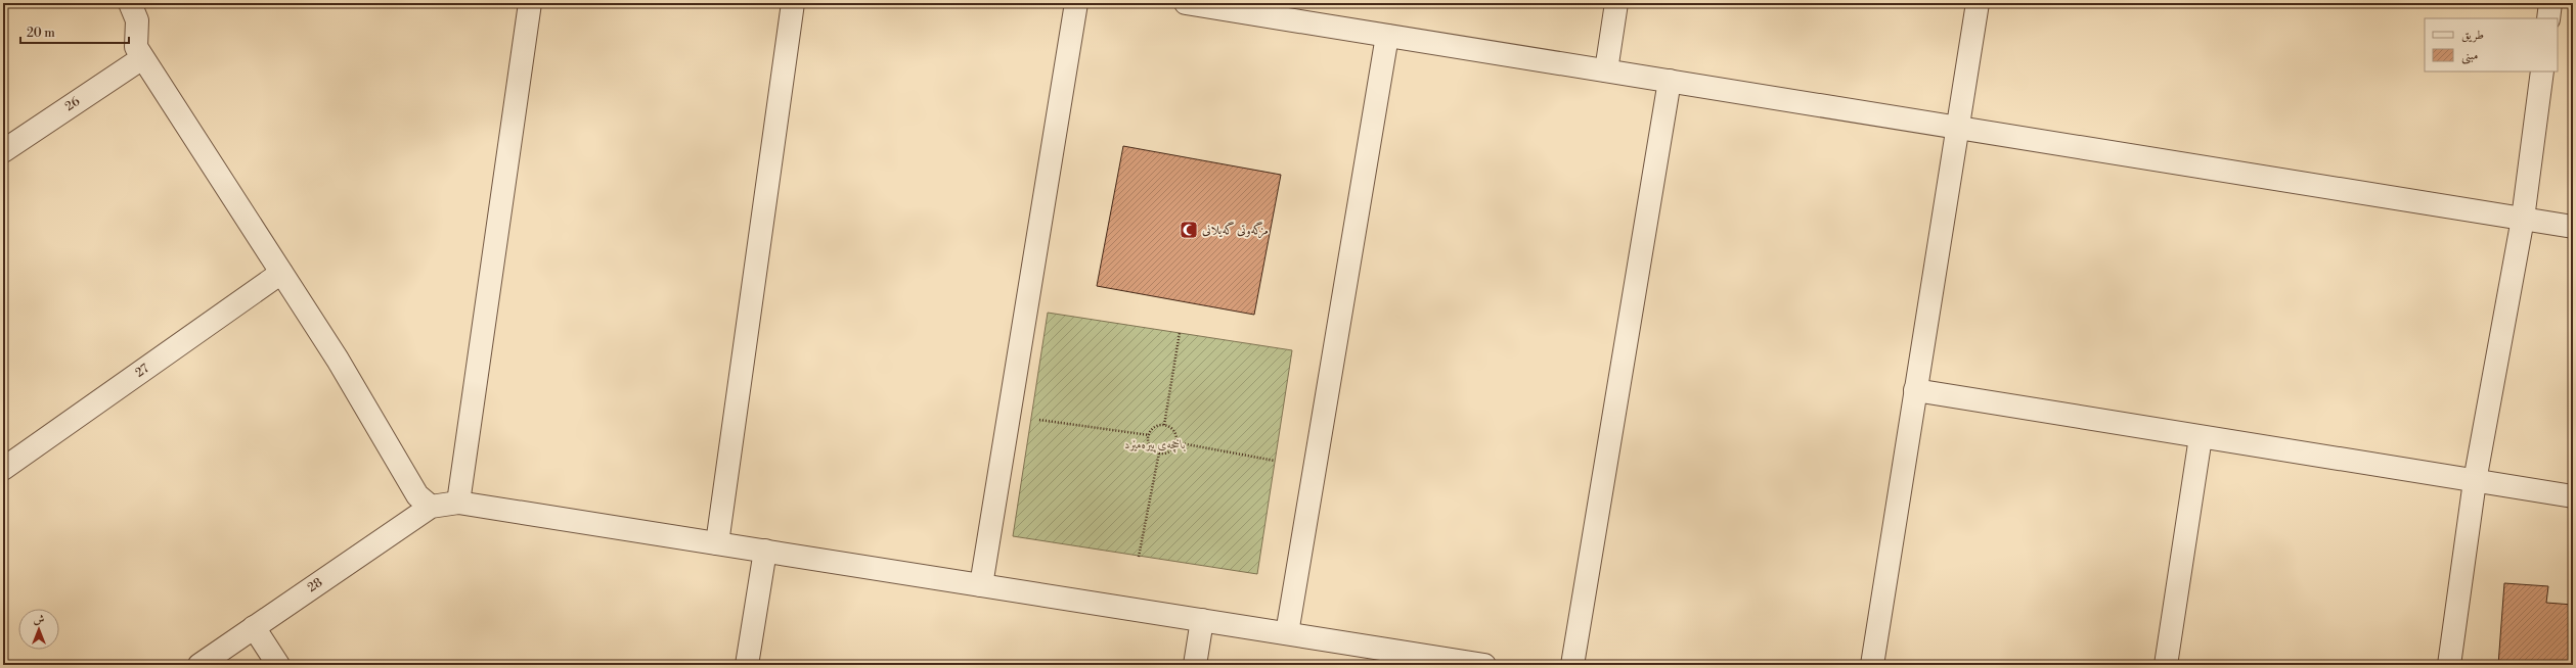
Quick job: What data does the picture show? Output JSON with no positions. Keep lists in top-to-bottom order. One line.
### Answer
{"streets":{"street":["26","27","28"]},"parks":["باخچەی پیرەمێرد"],"places":{"mosque":["مزگەوتی گەیلانی"]},"legend":["طريق","مبنى"],"scale_bar":"20 m","north":"top"}
